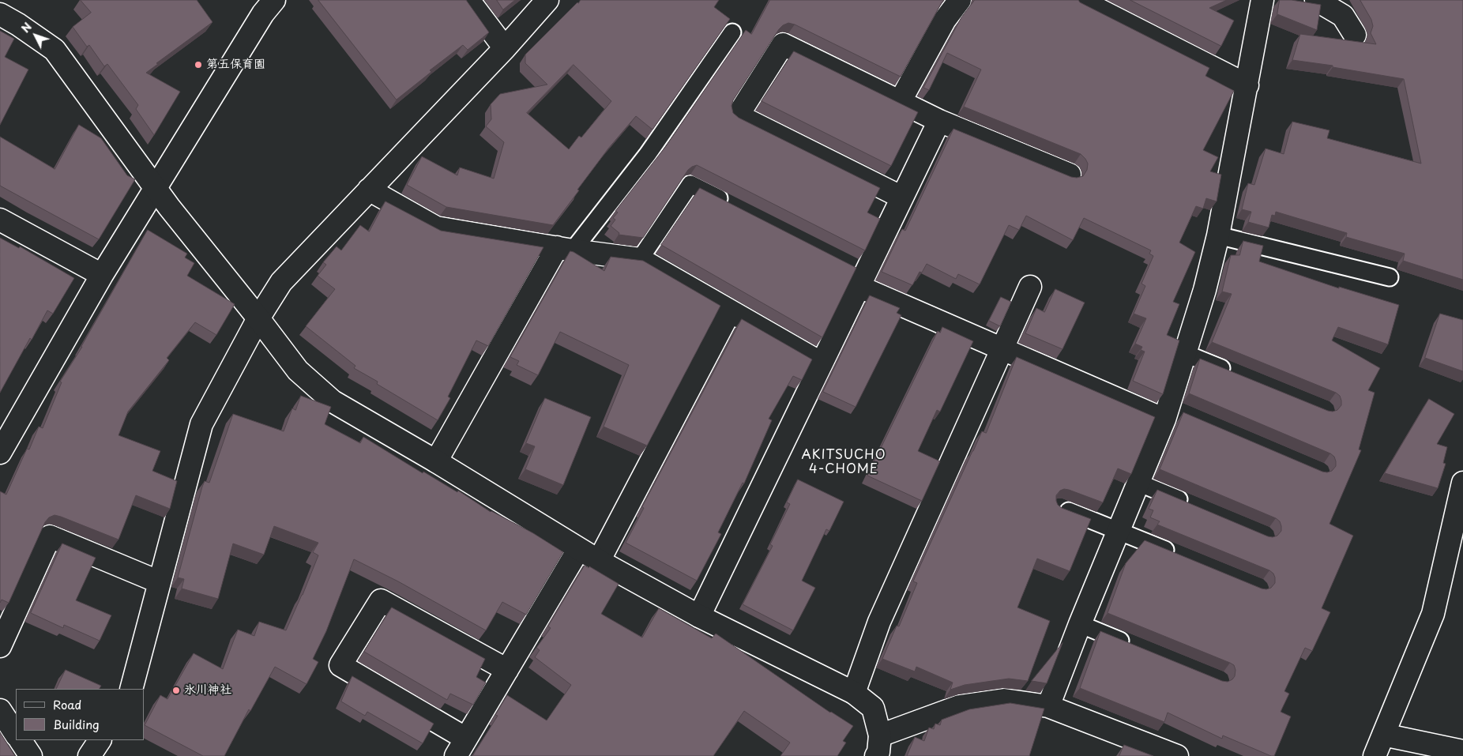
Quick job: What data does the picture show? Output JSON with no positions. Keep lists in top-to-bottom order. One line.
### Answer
{"districts":["AKITSUCHO 4-CHOME"],"places":["第五保育園","氷川神社"],"legend":["Road","Building"],"north":"top left"}
